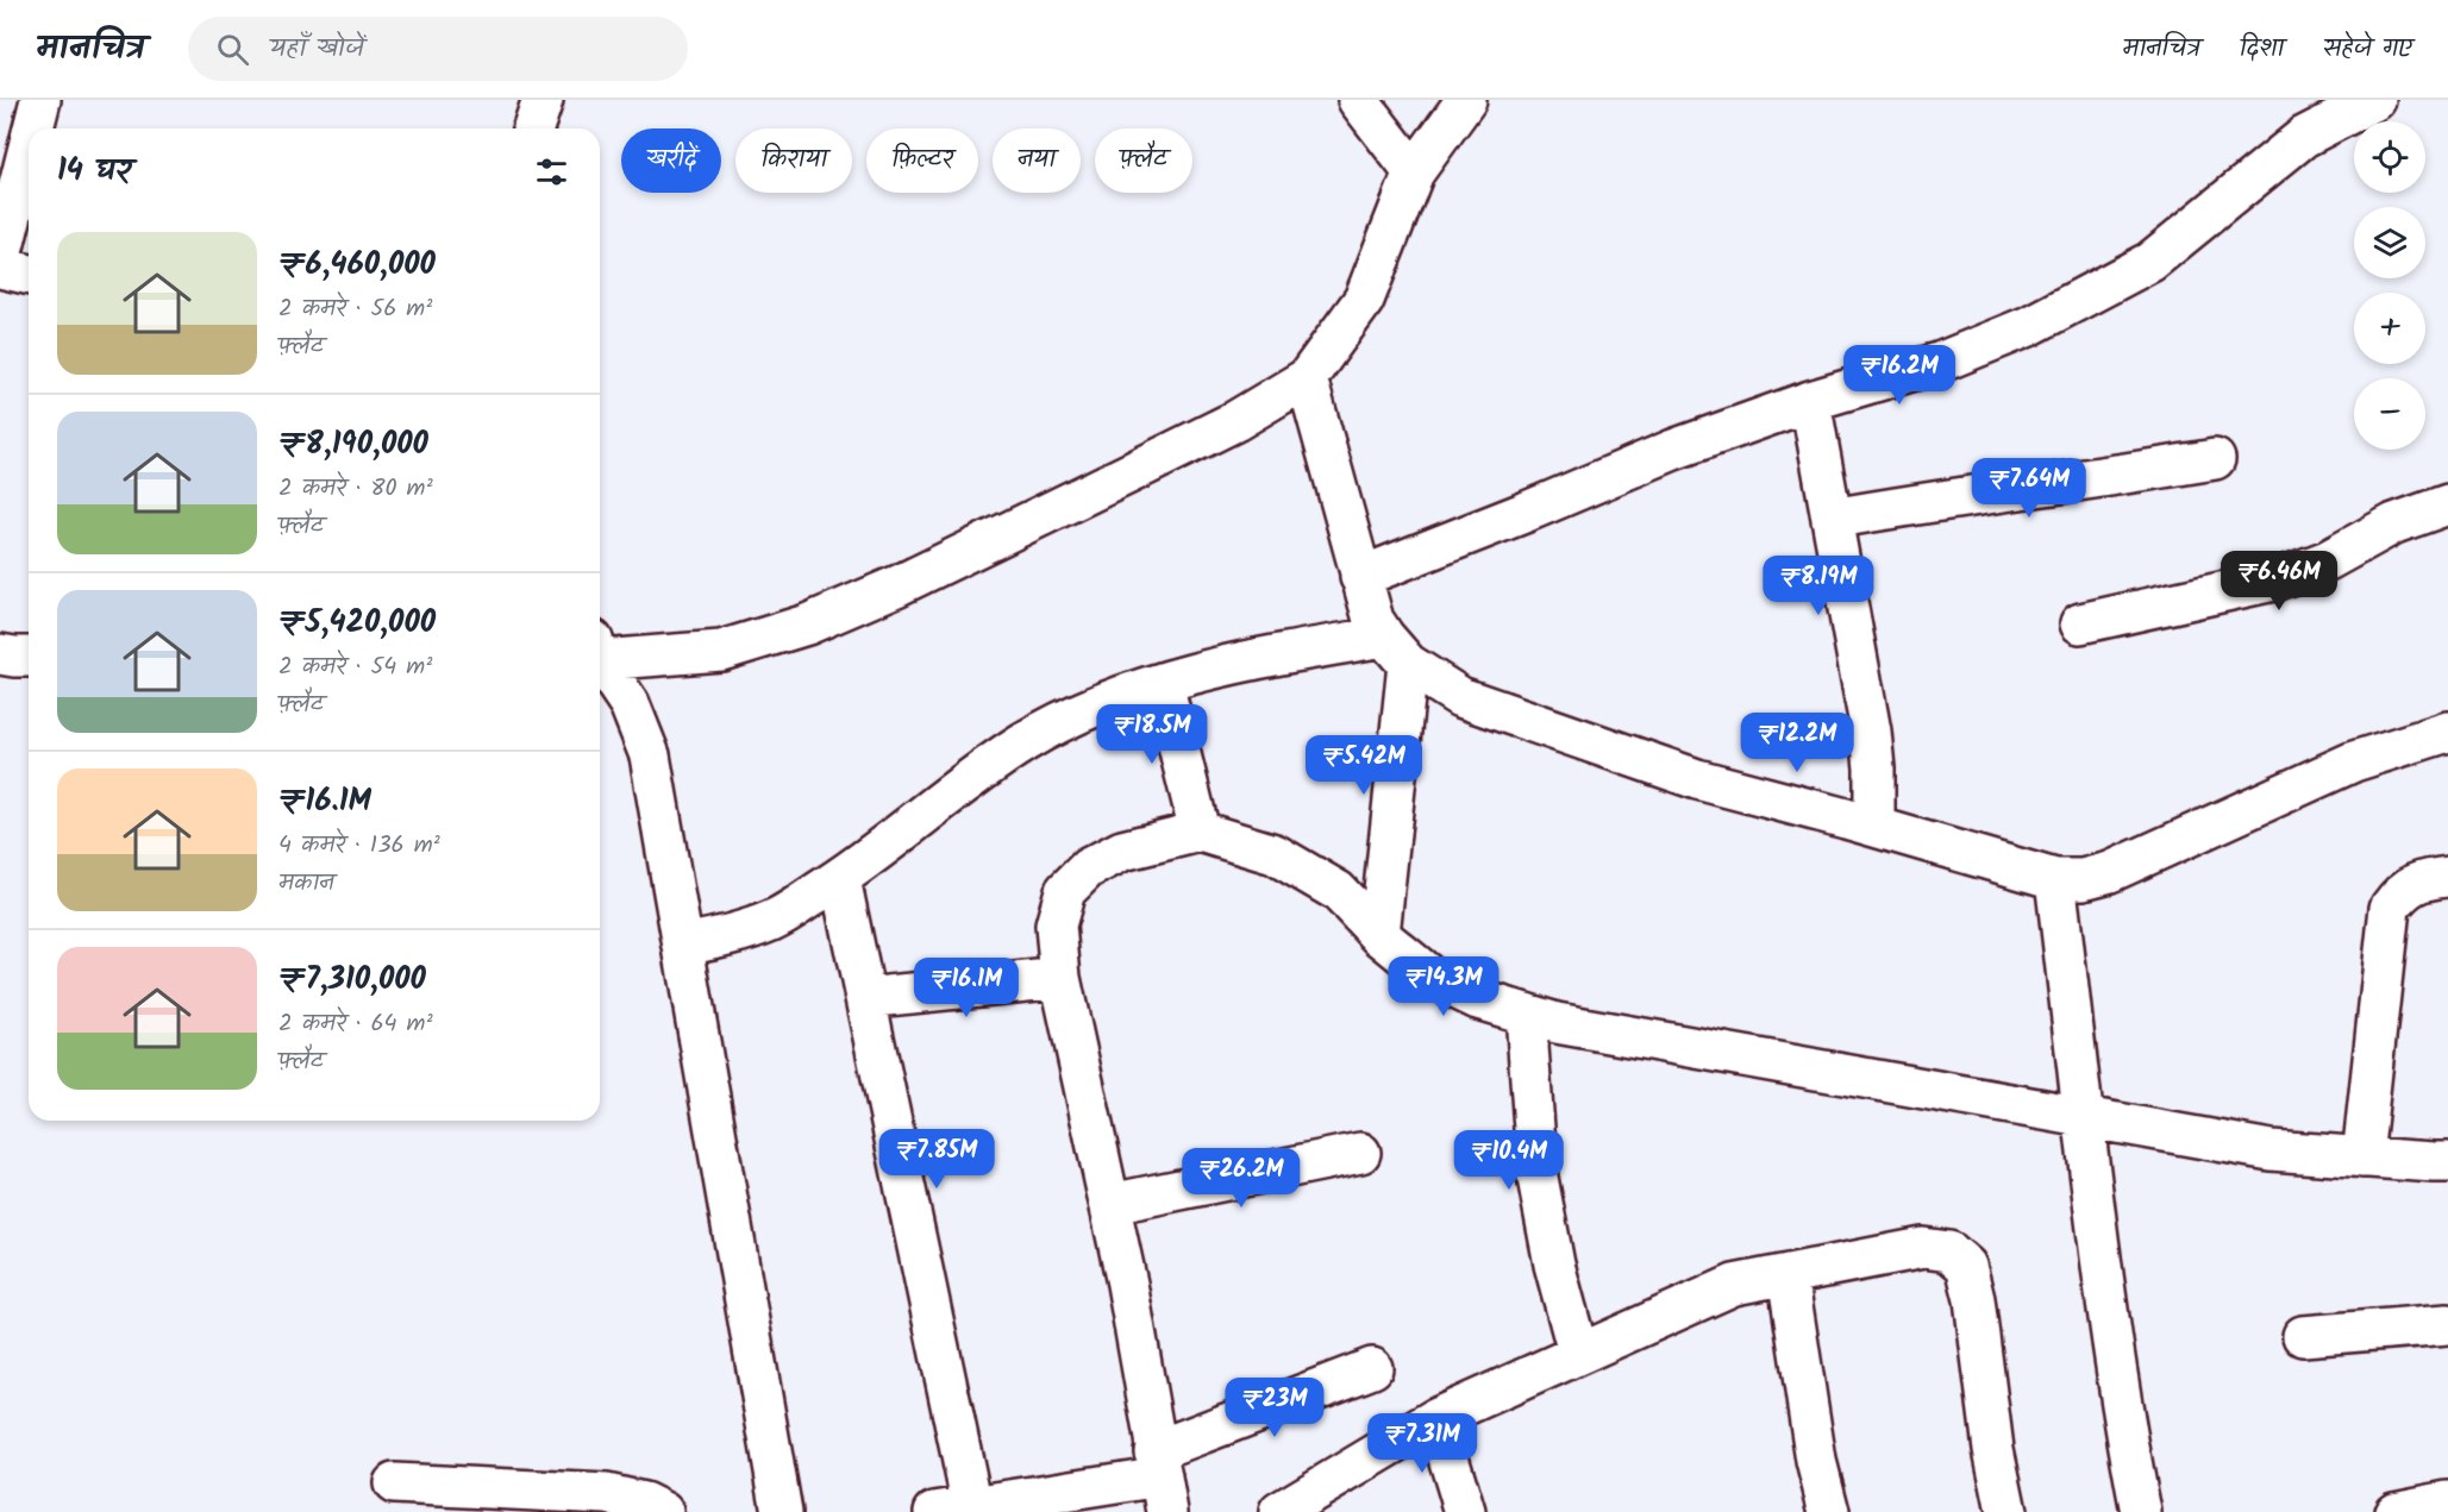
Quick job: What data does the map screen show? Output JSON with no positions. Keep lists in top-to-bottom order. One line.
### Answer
{"page":{"header":"मानचित्र","search":"यहाँ खोजें","nav":["मानचित्र","दिशा","सहेजे गए"],"map_buttons":["+","−"],"chip":["खरीदें","किराया","फ़िल्टर","नया","फ़्लैट"],"heading":"14 घर","list":[{"name":"₹6,460,000","note":"2 कमरे · 56 m² · फ़्लैट"},{"name":"₹8,190,000","note":"2 कमरे · 80 m² · फ़्लैट"},{"name":"₹5,420,000","note":"2 कमरे · 54 m² · फ़्लैट"},{"name":"₹16.1M","note":"4 कमरे · 136 m² · मकान"},{"name":"₹7,310,000","note":"2 कमरे · 64 m² · फ़्लैट"}],"price":["₹16.2M","₹7.64M","₹6.46M","₹8.19M","₹18.5M","₹12.2M","₹5.42M","₹14.3M","₹16.1M","₹7.85M","₹10.4M","₹26.2M","₹23M","₹7.31M"]}}
